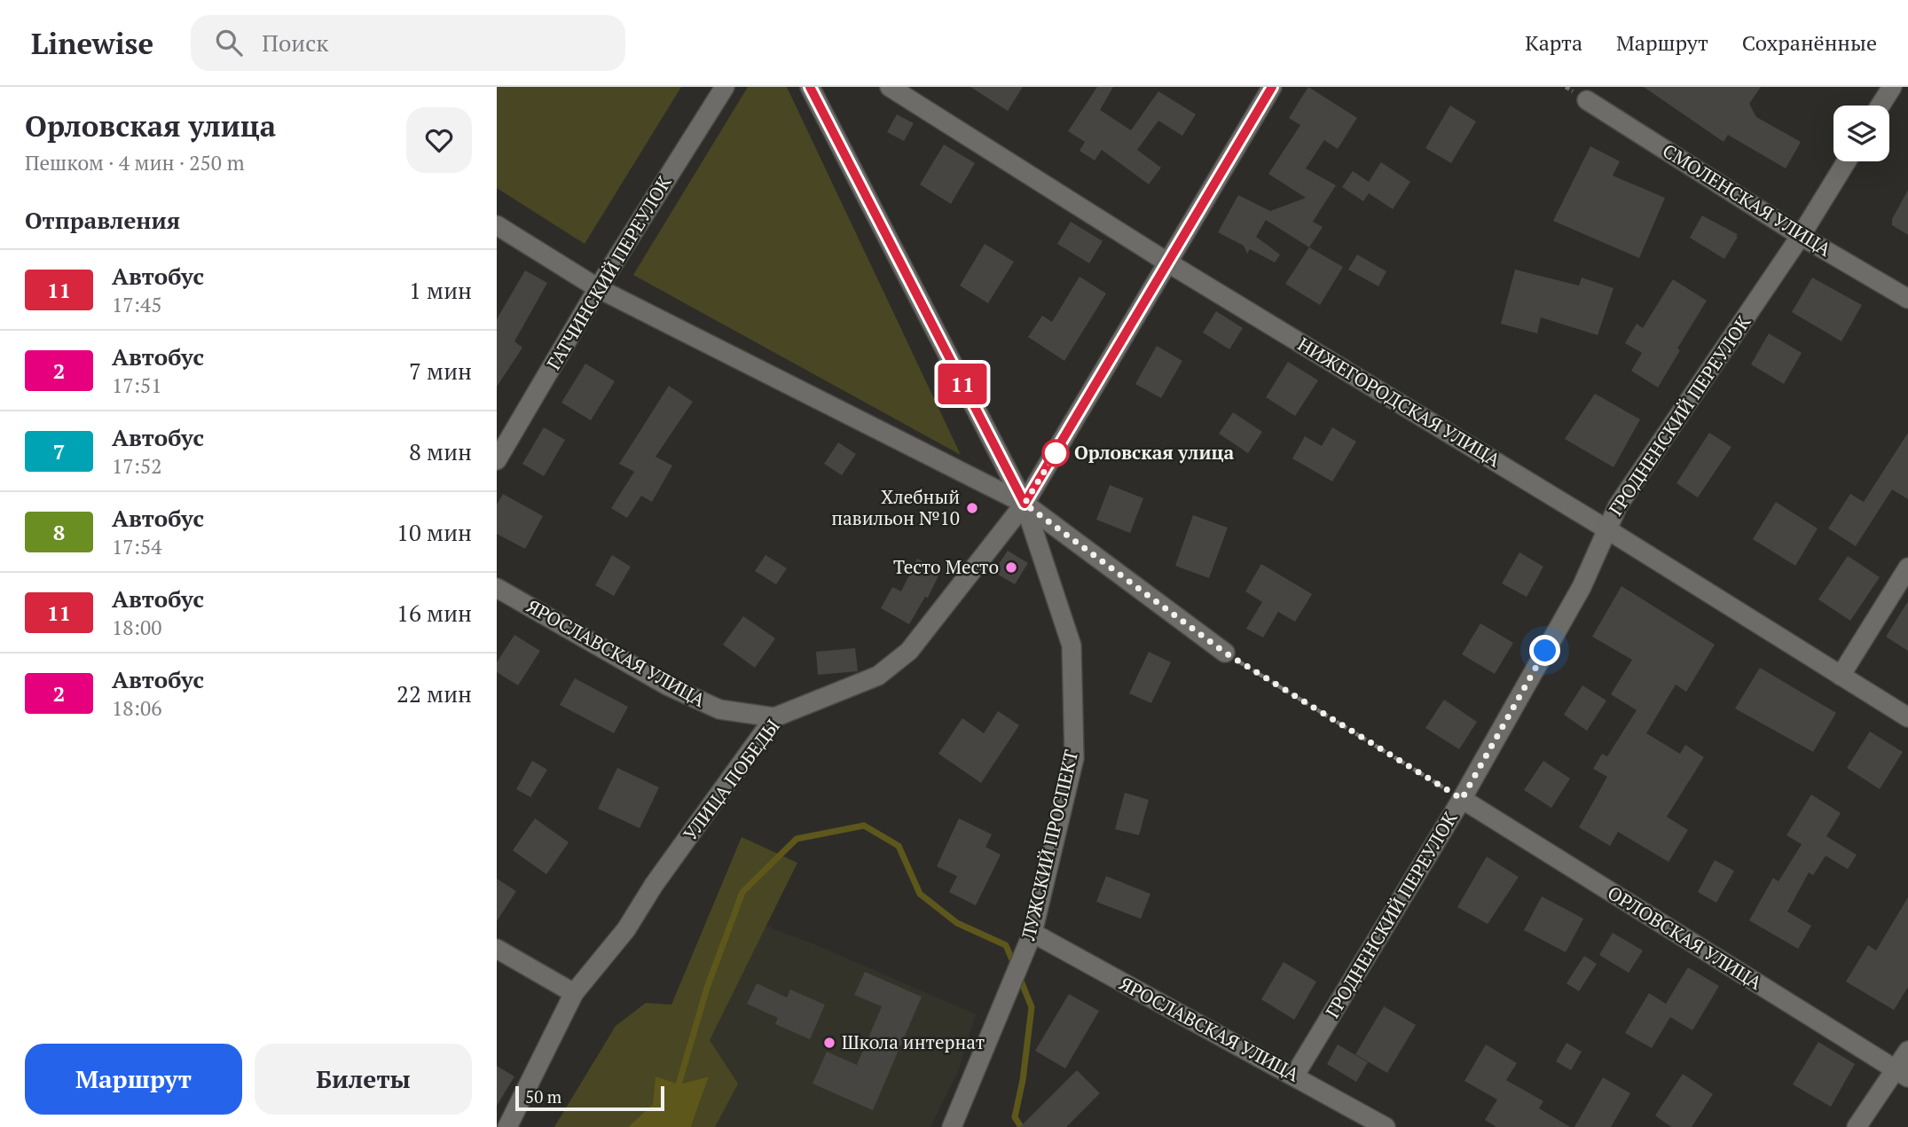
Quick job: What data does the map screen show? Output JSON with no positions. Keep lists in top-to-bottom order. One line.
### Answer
{"streets":{"street":["СМОЛЕНСКАЯ УЛИЦА","ГАТЧИНСКИЙ ПЕРЕУЛОК","НИЖЕГОРОДСКАЯ УЛИЦА","ГРОДНЕНСКИЙ ПЕРЕУЛОК","ЯРОСЛАВСКАЯ УЛИЦА","УЛИЦА ПОБЕДЫ","ЛУЖСКИЙ ПРОСПЕКТ","ОРЛОВСКАЯ УЛИЦА"]},"crossings":[["СМОЛЕНСКАЯ УЛИЦА","ГРОДНЕНСКИЙ ПЕРЕУЛОК"],["НИЖЕГОРОДСКАЯ УЛИЦА","ГРОДНЕНСКИЙ ПЕРЕУЛОК"],["НИЖЕГОРОДСКАЯ УЛИЦА","УЛИЦА ПОБЕДЫ"],["ГРОДНЕНСКИЙ ПЕРЕУЛОК","ЯРОСЛАВСКАЯ УЛИЦА"],["ГРОДНЕНСКИЙ ПЕРЕУЛОК","ОРЛОВСКАЯ УЛИЦА"],["ЯРОСЛАВСКАЯ УЛИЦА","УЛИЦА ПОБЕДЫ"],["ЯРОСЛАВСКАЯ УЛИЦА","ЛУЖСКИЙ ПРОСПЕКТ"],["УЛИЦА ПОБЕДЫ","ЛУЖСКИЙ ПРОСПЕКТ"]],"places":["Орловская улица","Хлебный павильон №10","Тесто Место","Школа интернат"],"lines":["bus line 11"],"scale_bar":"50 m","page":{"header":"Linewise","search":"Поиск","nav":["Карта","Маршрут","Сохранённые"],"heading":[["Орловская улица","Пешком · 4 мин · 250 m"],"Отправления"],"on_map":"11","list":[{"mark":"11","name":"Автобус","note":"17:45","value":"1 мин"},{"mark":"2","name":"Автобус","note":"17:51","value":"7 мин"},{"mark":"7","name":"Автобус","note":"17:52","value":"8 мин"},{"mark":"8","name":"Автобус","note":"17:54","value":"10 мин"},{"mark":"11","name":"Автобус","note":"18:00","value":"16 мин"},{"mark":"2","name":"Автобус","note":"18:06","value":"22 мин"}],"buttons":["Маршрут","Билеты"],"scale":"50 m"}}
